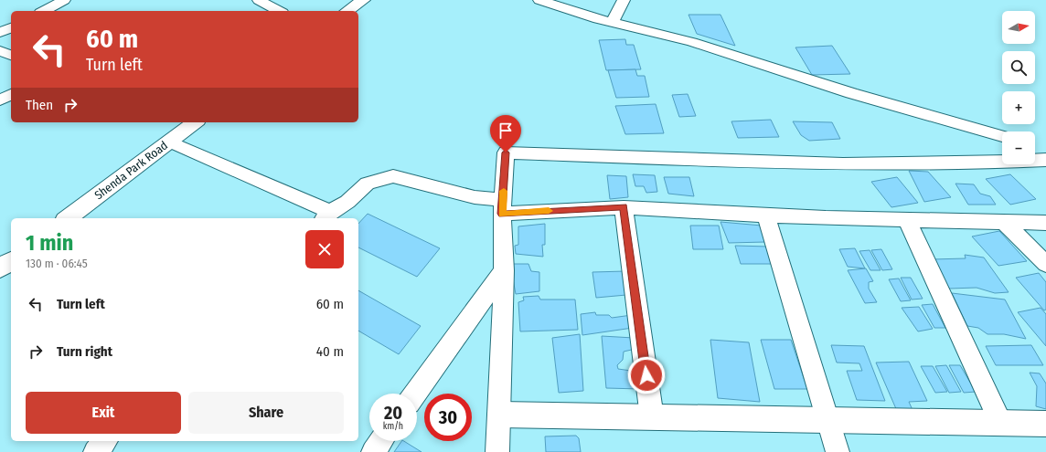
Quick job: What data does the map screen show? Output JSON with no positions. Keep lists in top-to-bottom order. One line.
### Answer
{"streets":{"main road":["Shenda Park Road"]},"north":"right","page":{"map_buttons":["+","−"],"turn":["60 m","Turn left"],"then":"Then","heading":["1 min","130 m · 06:45"],"list":[{"name":"Turn left","value":"60 m"},{"name":"Turn right","value":"40 m"}],"buttons":["Exit","Share"],"speed":"20 km/h","limit":"30"}}
